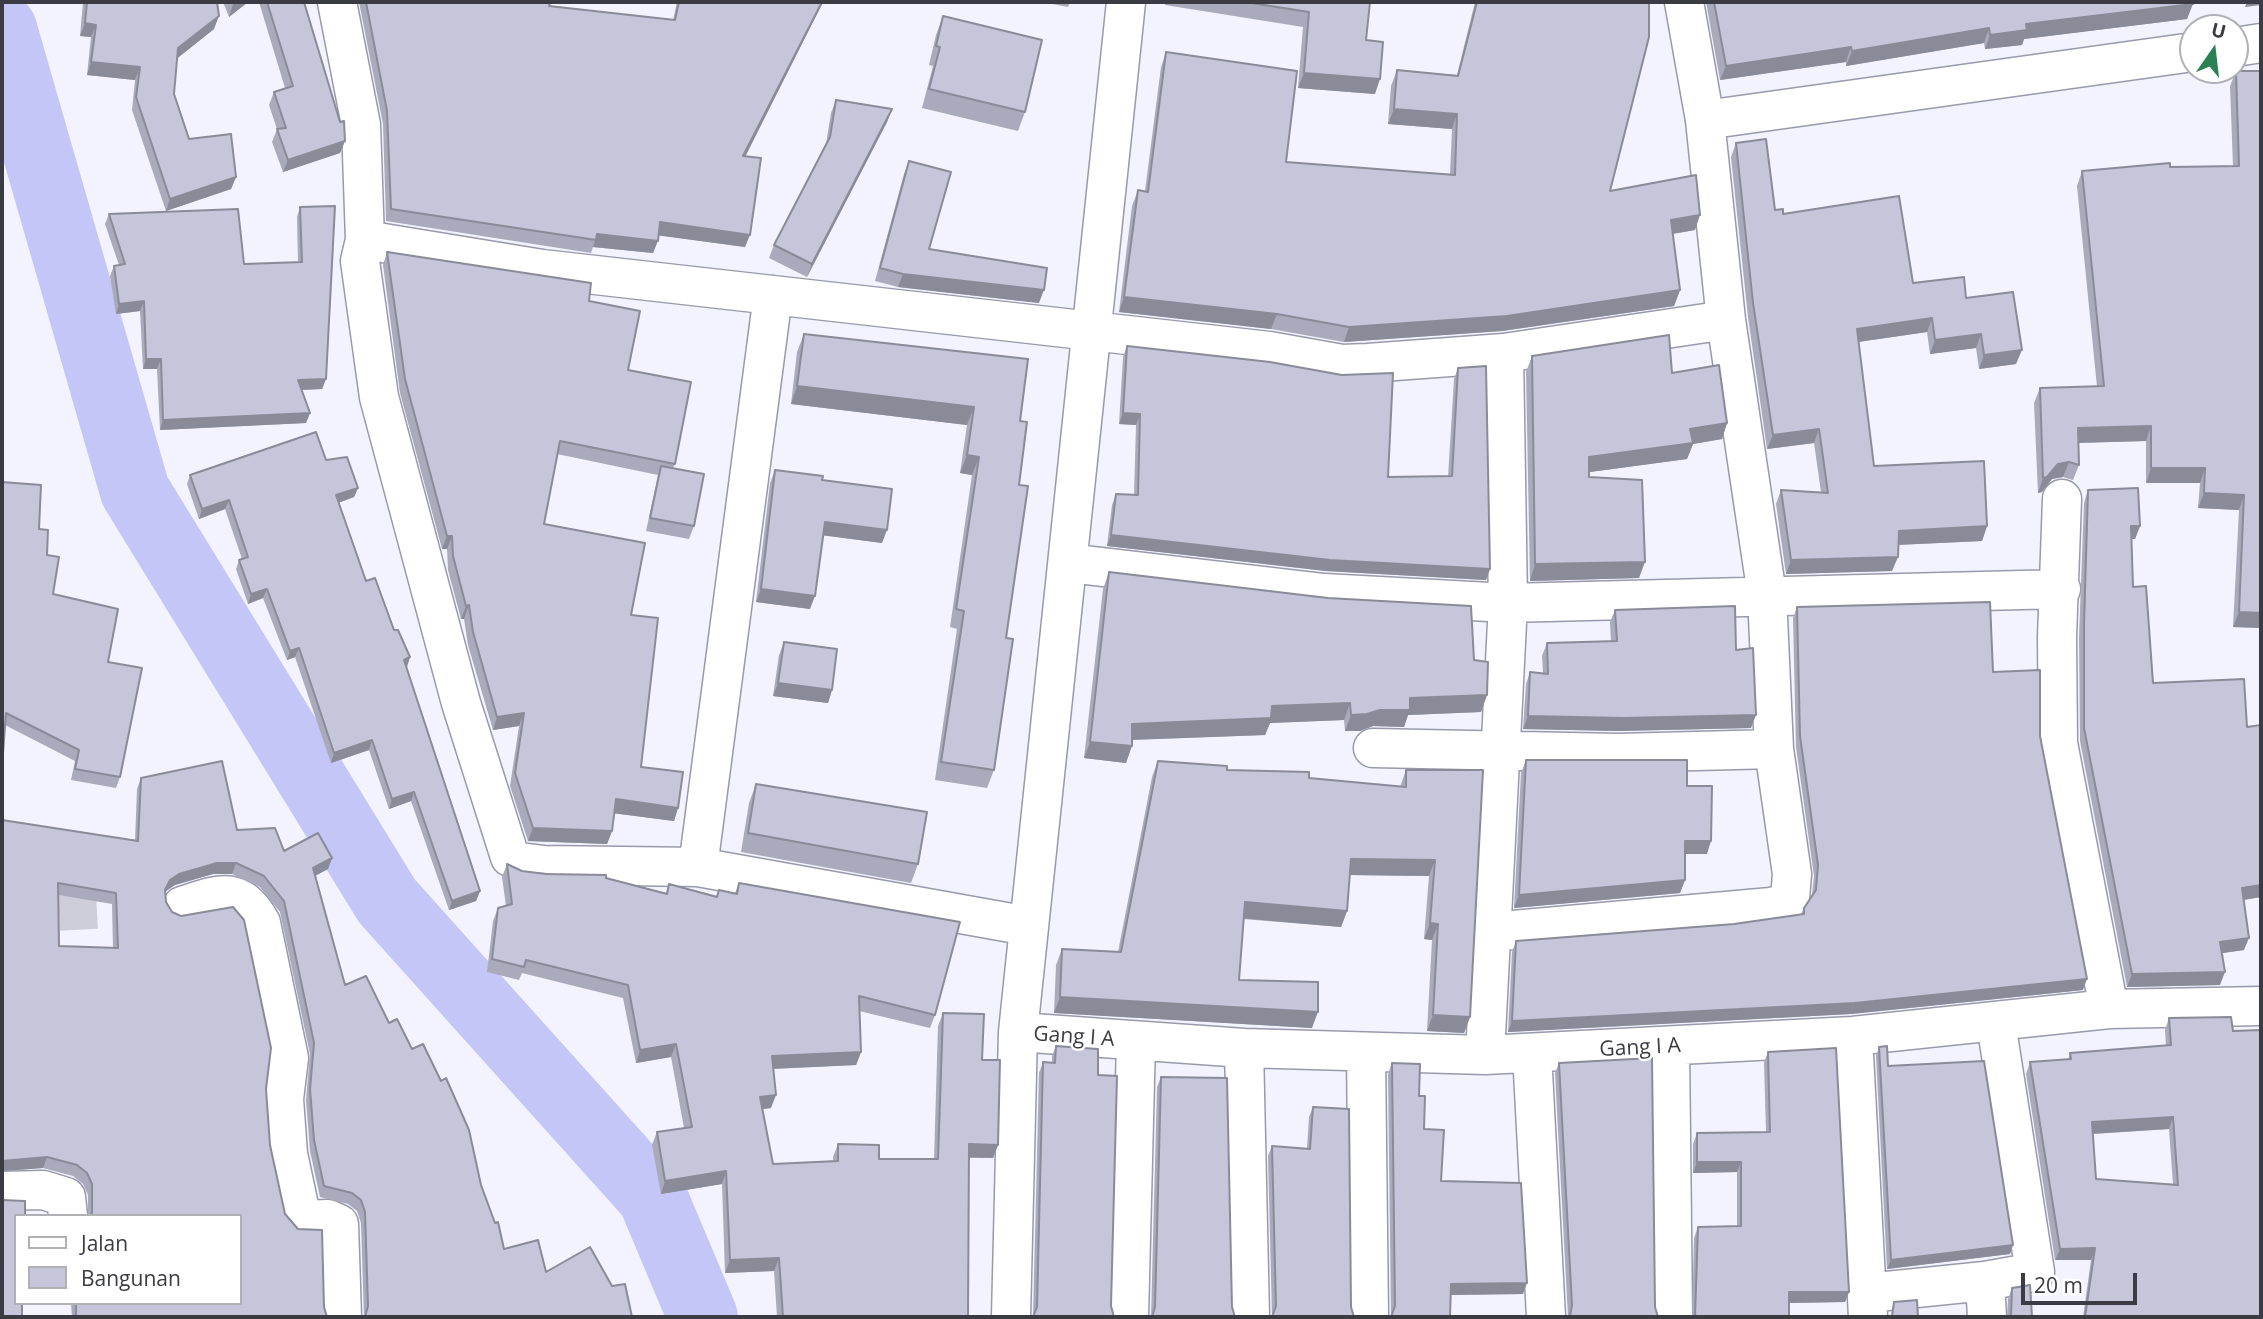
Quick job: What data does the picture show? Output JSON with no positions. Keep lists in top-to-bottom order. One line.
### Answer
{"streets":{"street":["Gang I A"]},"legend":["Jalan","Bangunan"],"scale_bar":"20 m","north":"top"}
